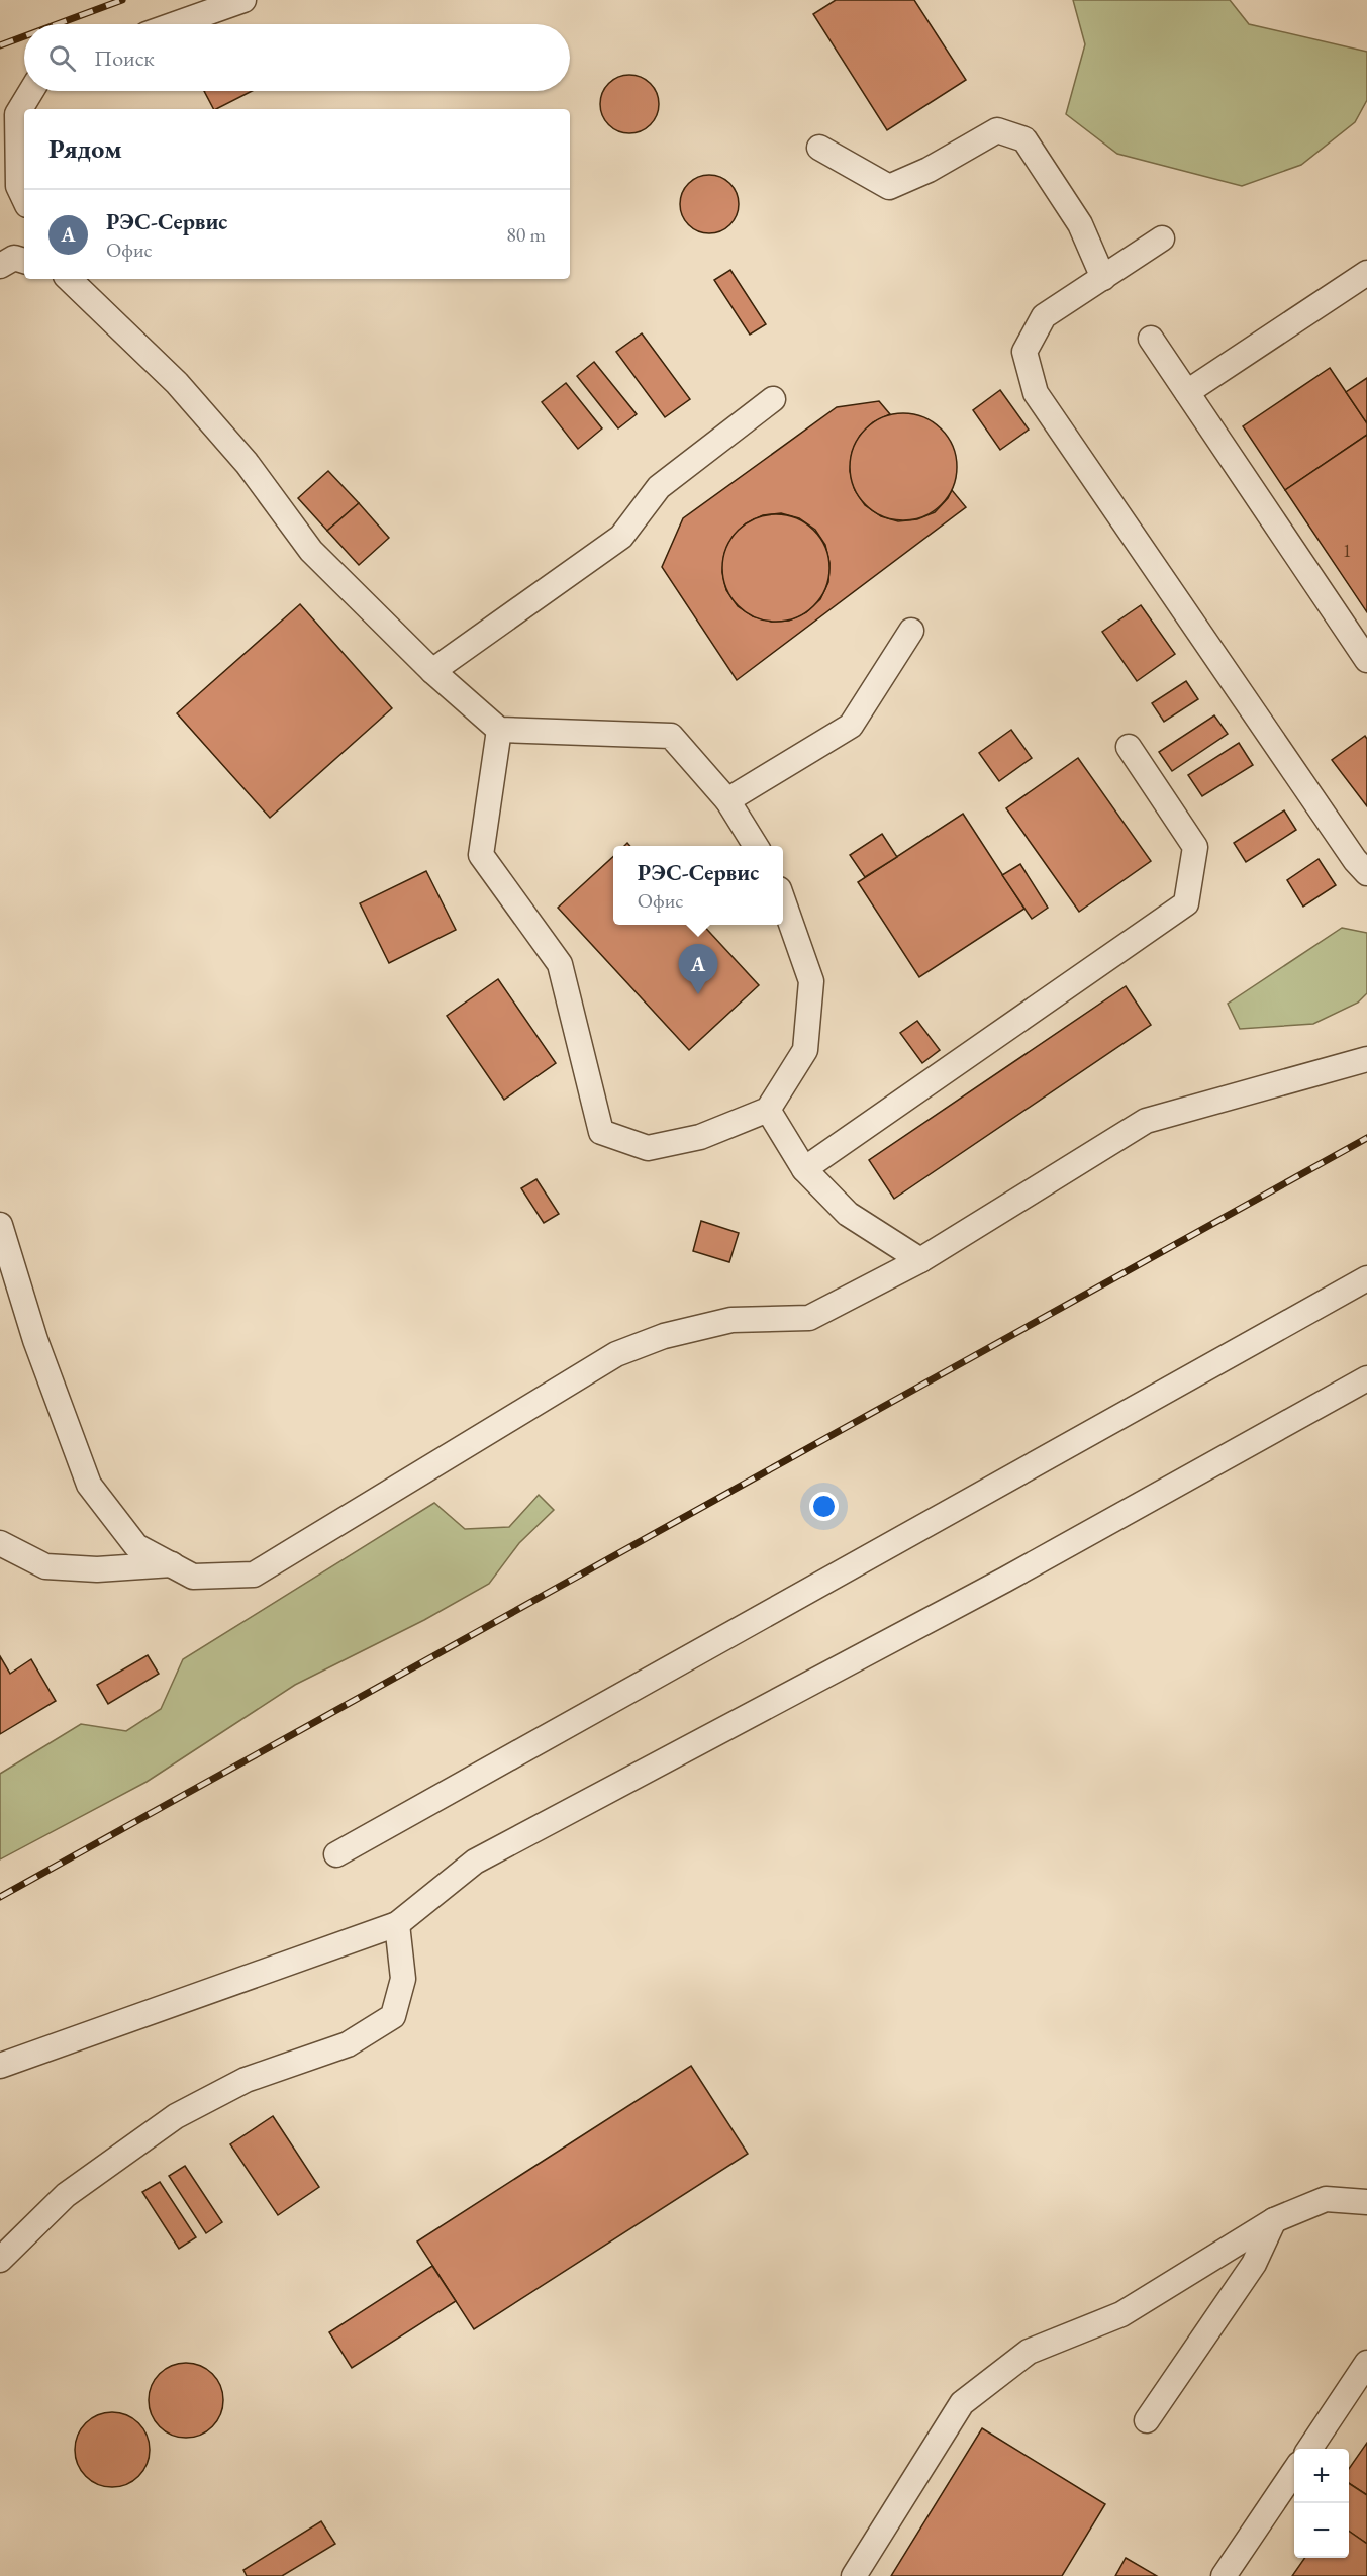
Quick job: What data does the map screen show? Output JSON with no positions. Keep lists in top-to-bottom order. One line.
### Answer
{"house_numbers":["1"],"page":{"search":"Поиск","heading":"Рядом","list":[{"mark":"A","name":"РЭС-Сервис","note":"Офис","value":"80 m"}],"popup":["РЭС-Сервис","Офис"],"pins":"A","map_buttons":["+","−"]}}
